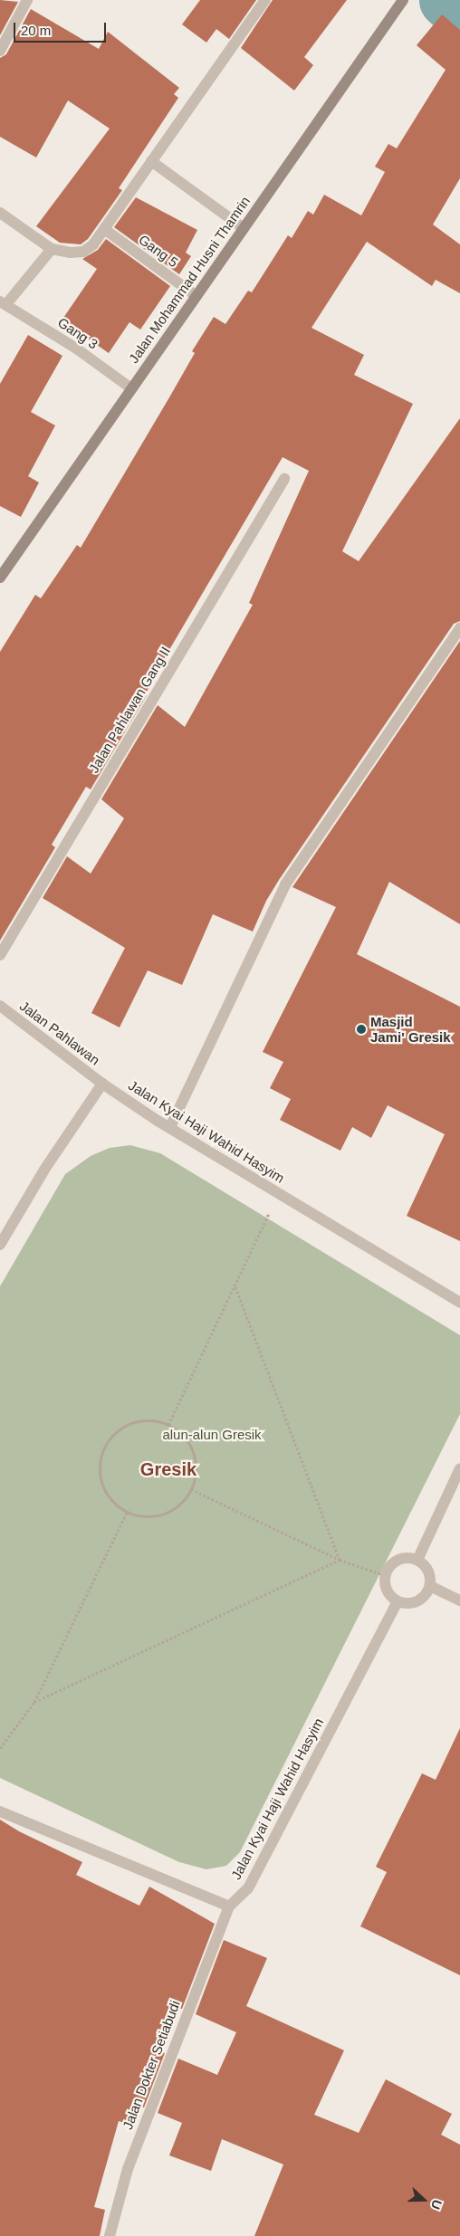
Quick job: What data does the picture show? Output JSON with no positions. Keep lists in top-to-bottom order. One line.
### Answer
{"streets":{"main road":["Jalan Mohammad Husni Thamrin"],"street":["Gang 5","Gang 3","Jalan Pahlawan Gang II","Jalan Pahlawan","Jalan Kyai Haji Wahid Hasyim","Jalan Dokter Setiabudi"]},"crossings":[["Gang 5","Jalan Mohammad Husni Thamrin"],["Jalan Mohammad Husni Thamrin","Gang 3"],["Jalan Pahlawan","Jalan Kyai Haji Wahid Hasyim"],["Jalan Kyai Haji Wahid Hasyim","Jalan Dokter Setiabudi"]],"districts":["Gresik"],"parks":["alun-alun Gresik"],"places":["Masjid Jami' Gresik"],"scale_bar":"20 m","north":"right"}
